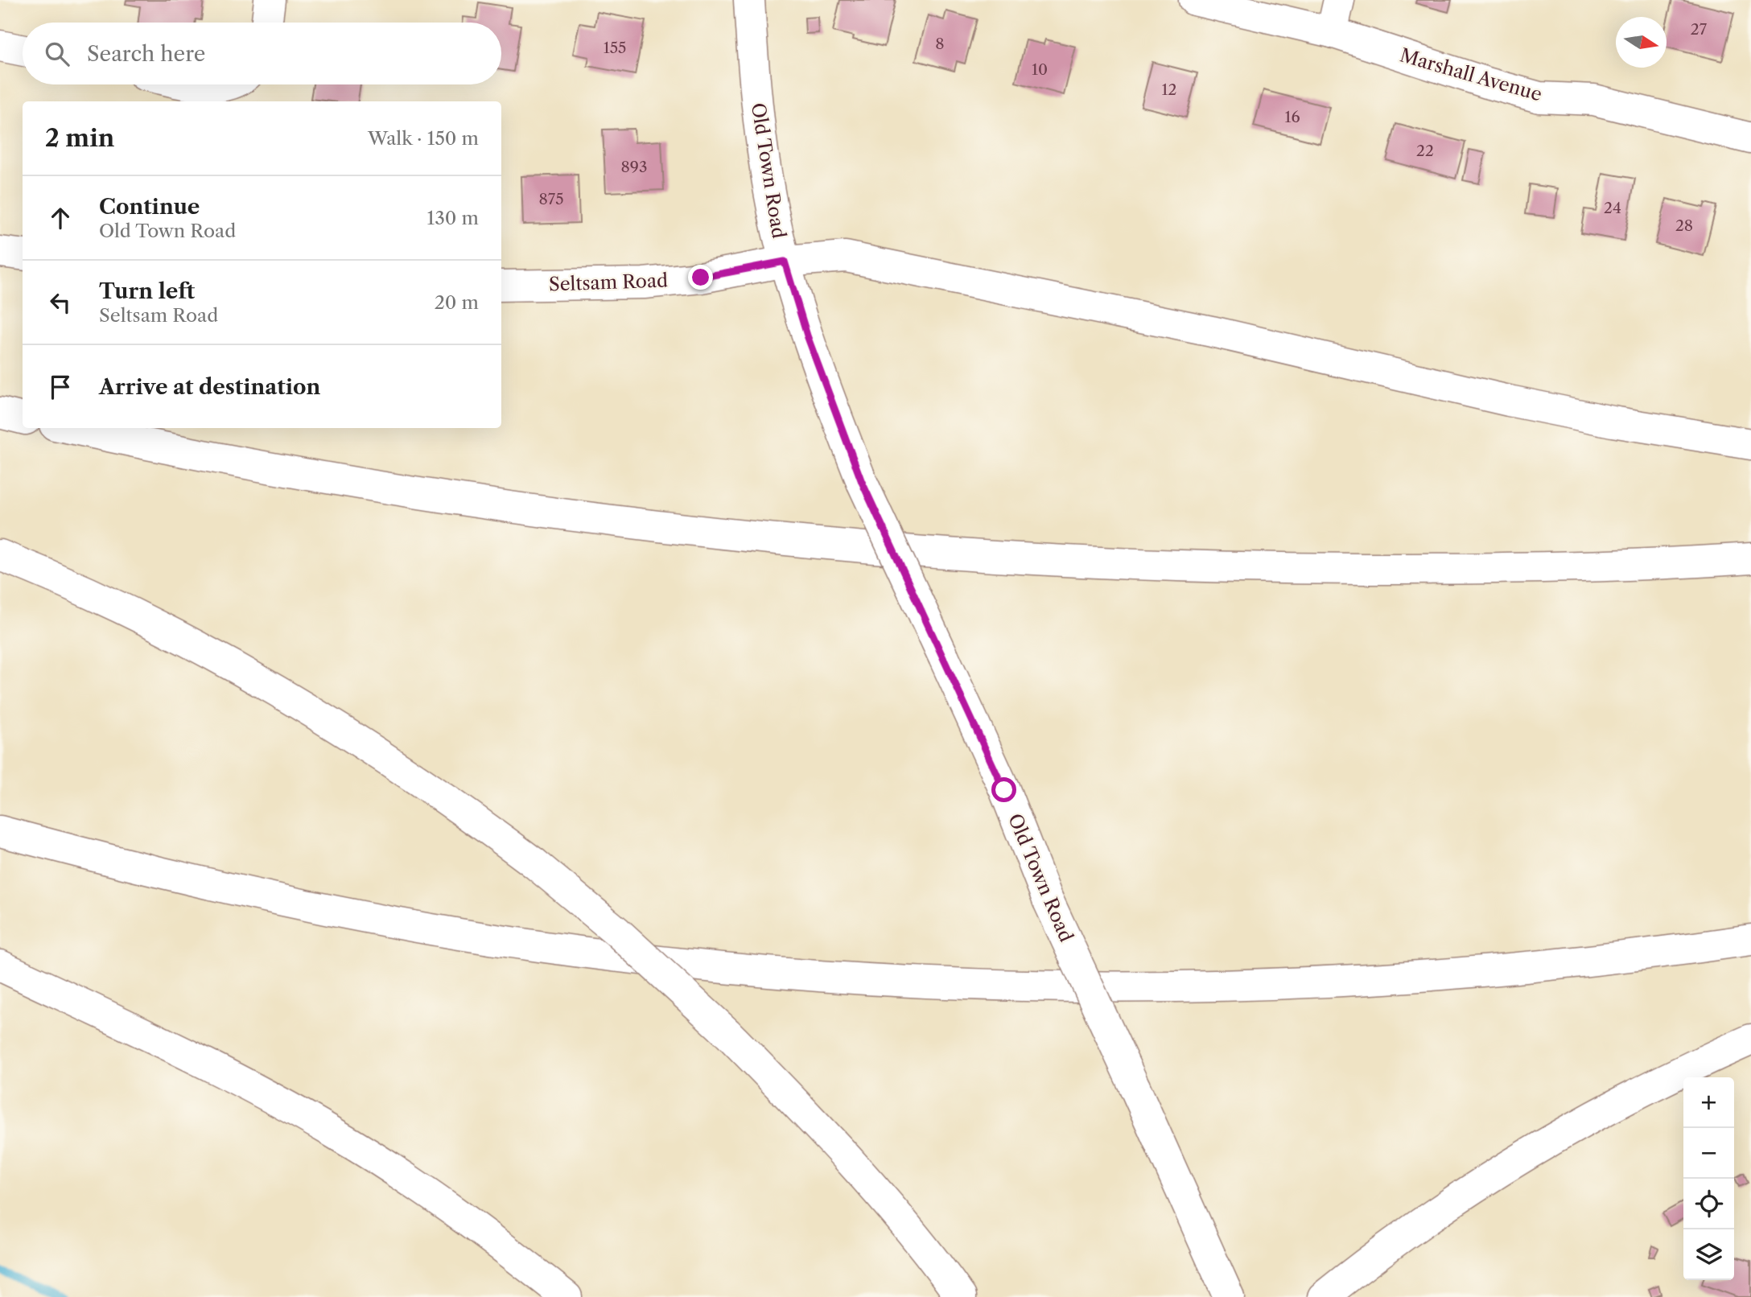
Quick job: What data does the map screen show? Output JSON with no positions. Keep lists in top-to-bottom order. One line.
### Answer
{"streets":{"main road":["Marshall Avenue","Old Town Road","Seltsam Road"]},"crossings":[["Old Town Road","Seltsam Road"]],"house_numbers":["27","8","155","10","12","16","22","893","875","24","28"],"north":"right","page":{"search":"Search here","heading":["2 min","Walk · 150 m"],"list":[["Continue","Old Town Road","130 m"],["Turn left","Seltsam Road","20 m"],"Arrive at destination"],"map_buttons":["+","−"]}}
